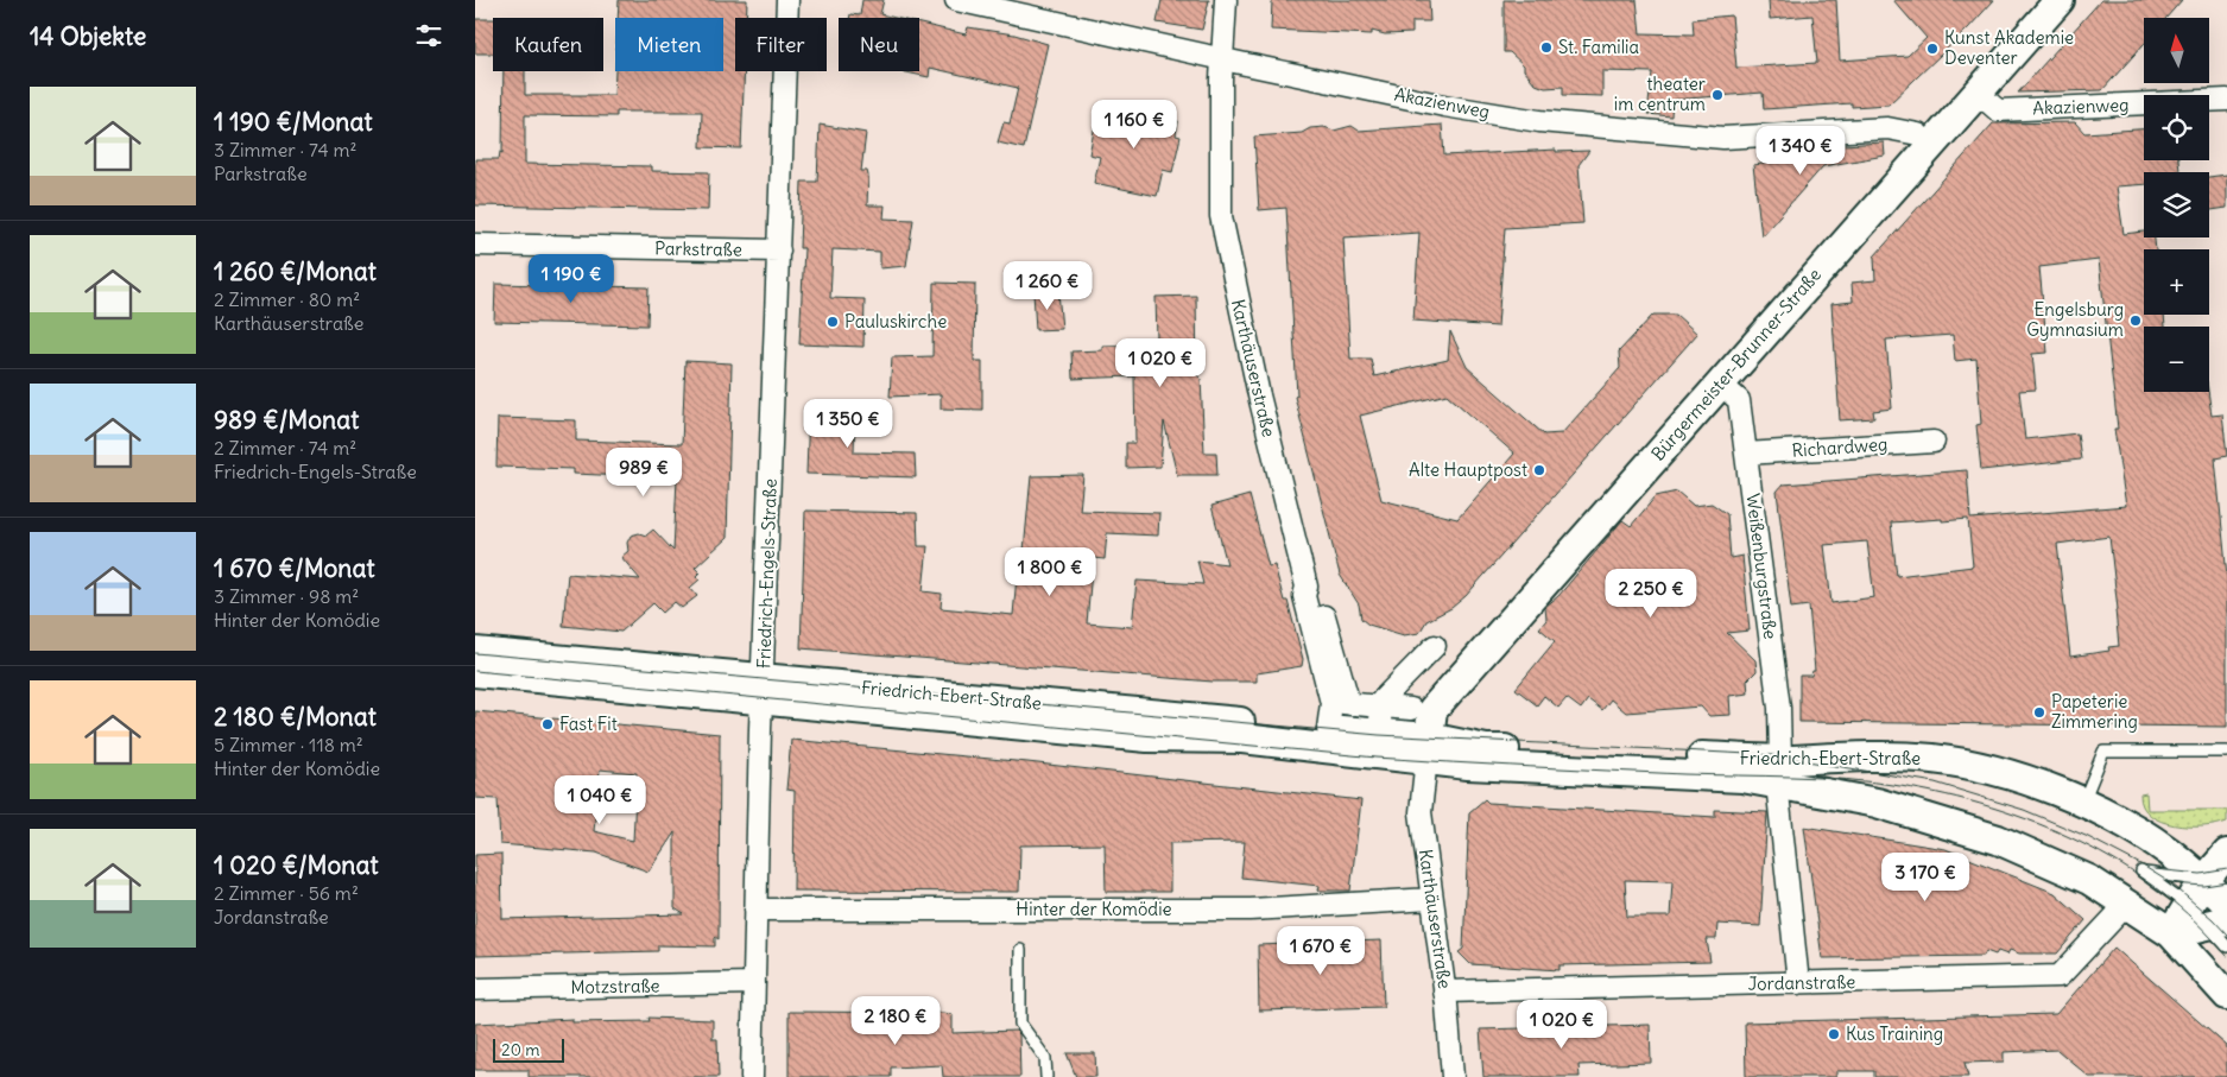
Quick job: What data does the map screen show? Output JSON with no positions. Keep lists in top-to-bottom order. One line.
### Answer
{"streets":{"main road":["Bürgermeister-Brunner-Straße","Friedrich-Ebert-Straße"],"street":["Akazienweg","Parkstraße","Karthäuserstraße","Richardweg","Weißenburgstraße","Friedrich-Engels-Straße","Hinter der Komödie","Jordanstraße","Motzstraße"]},"crossings":[["Akazienweg","Bürgermeister-Brunner-Straße"],["Akazienweg","Karthäuserstraße"],["Parkstraße","Friedrich-Engels-Straße"],["Bürgermeister-Brunner-Straße","Karthäuserstraße"],["Bürgermeister-Brunner-Straße","Weißenburgstraße"],["Bürgermeister-Brunner-Straße","Friedrich-Ebert-Straße"],["Karthäuserstraße","Friedrich-Ebert-Straße"],["Karthäuserstraße","Hinter der Komödie"],["Karthäuserstraße","Jordanstraße"],["Richardweg","Weißenburgstraße"],["Weißenburgstraße","Friedrich-Ebert-Straße"],["Weißenburgstraße","Jordanstraße"],["Friedrich-Engels-Straße","Friedrich-Ebert-Straße"],["Friedrich-Engels-Straße","Hinter der Komödie"],["Friedrich-Engels-Straße","Motzstraße"],["Friedrich-Ebert-Straße","Jordanstraße"]],"places":["St. Familia","Kunst Akademie Deventer","theater im centrum","Engelsburg Gymnasium","Pauluskirche","Alte Hauptpost","Papeterie Zimmering","Fast Fit","Kus Training"],"scale_bar":"20 m","north":"top","page":{"heading":"14 Objekte","map_buttons":["+","−"],"chip":["Kaufen","Mieten","Filter","Neu"],"list":[{"name":"1 190 €/Monat","note":"3 Zimmer · 74 m² · Parkstraße"},{"name":"1 260 €/Monat","note":"2 Zimmer · 80 m² · Karthäuserstraße"},{"name":"989 €/Monat","note":"2 Zimmer · 74 m² · Friedrich-Engels-Straße"},{"name":"1 670 €/Monat","note":"3 Zimmer · 98 m² · Hinter der Komödie"},{"name":"2 180 €/Monat","note":"5 Zimmer · 118 m² · Hinter der Komödie"},{"name":"1 020 €/Monat","note":"2 Zimmer · 56 m² · Jordanstraße"}],"price":["1 160 €","1 340 €","1 190 €","1 260 €","1 020 €","1 350 €","989 €","1 800 €","2 250 €","1 040 €","3 170 €","1 670 €","2 180 €","1 020 €"],"scale":"20 m"}}
